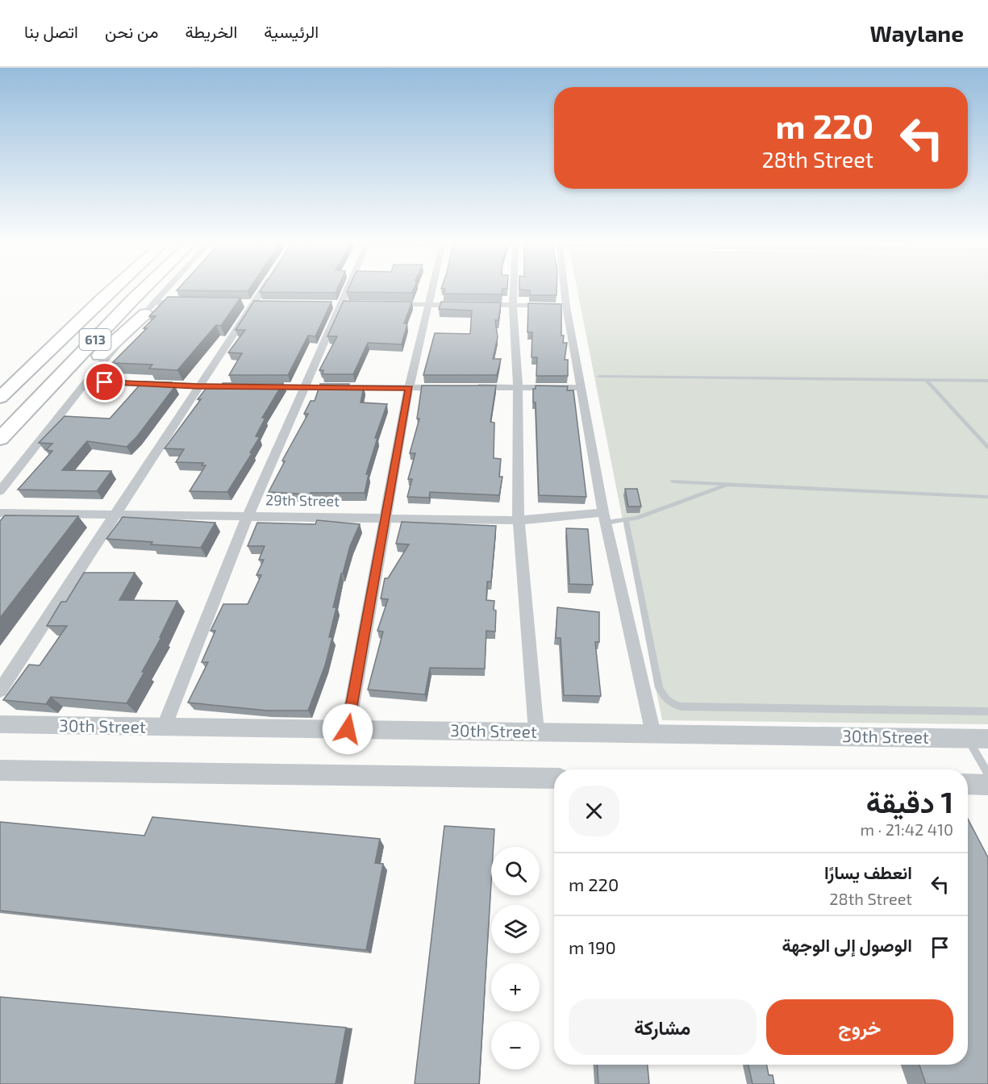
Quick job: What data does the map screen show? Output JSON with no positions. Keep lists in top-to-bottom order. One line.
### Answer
{"streets":{"highway":["613"],"street":["29th Street","30th Street"]},"page":{"header":"Waylane","nav":["الرئيسية","الخريطة","من نحن","اتصل بنا"],"turn":["220 m","28th Street"],"heading":["1 دقيقة","410 m · 21:42"],"map_buttons":["+","−"],"list":[{"name":"انعطف يسارًا","note":"28th Street","value":"220 m"},{"name":"الوصول إلى الوجهة","value":"190 m"}],"buttons":["خروج","مشاركة"]}}
